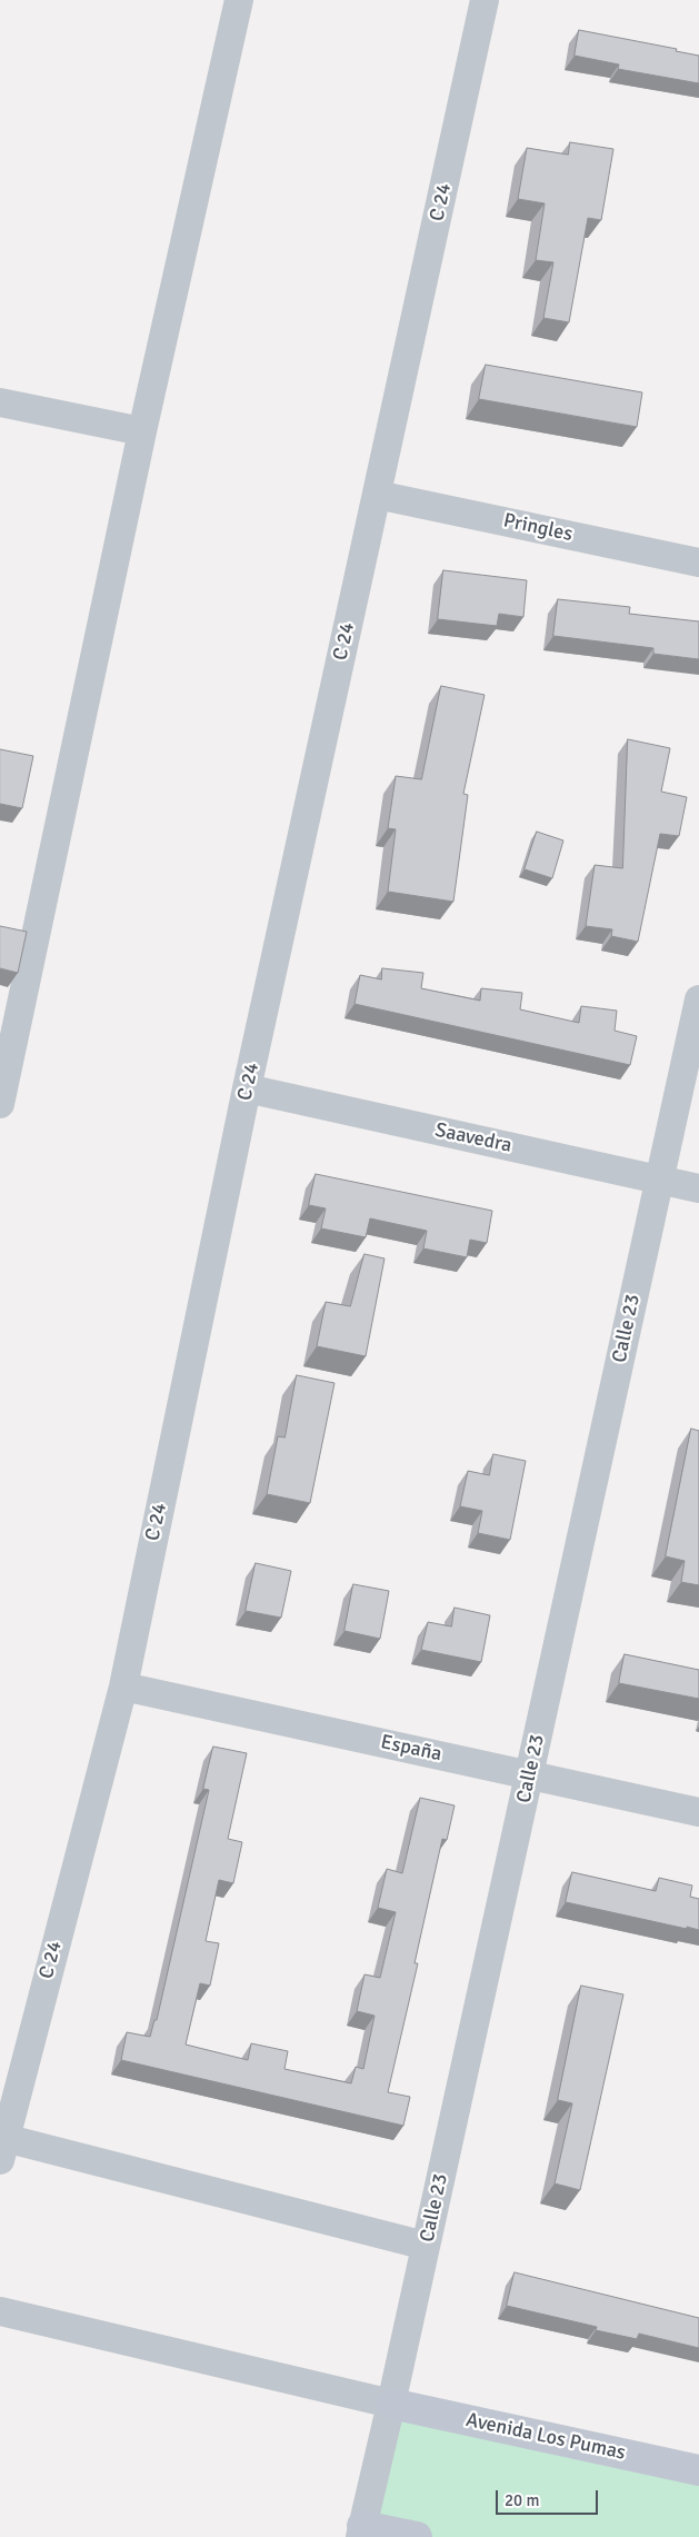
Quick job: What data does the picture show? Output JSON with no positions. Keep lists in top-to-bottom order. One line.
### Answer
{"streets":{"main road":["Avenida Los Pumas"],"street":["C 24","Pringles","Saavedra","Calle 23","España"]},"crossings":[["C 24","Pringles"],["C 24","Saavedra"],["C 24","España"],["Saavedra","Calle 23"],["Calle 23","España"],["Calle 23","Avenida Los Pumas"]],"scale_bar":"20 m"}
